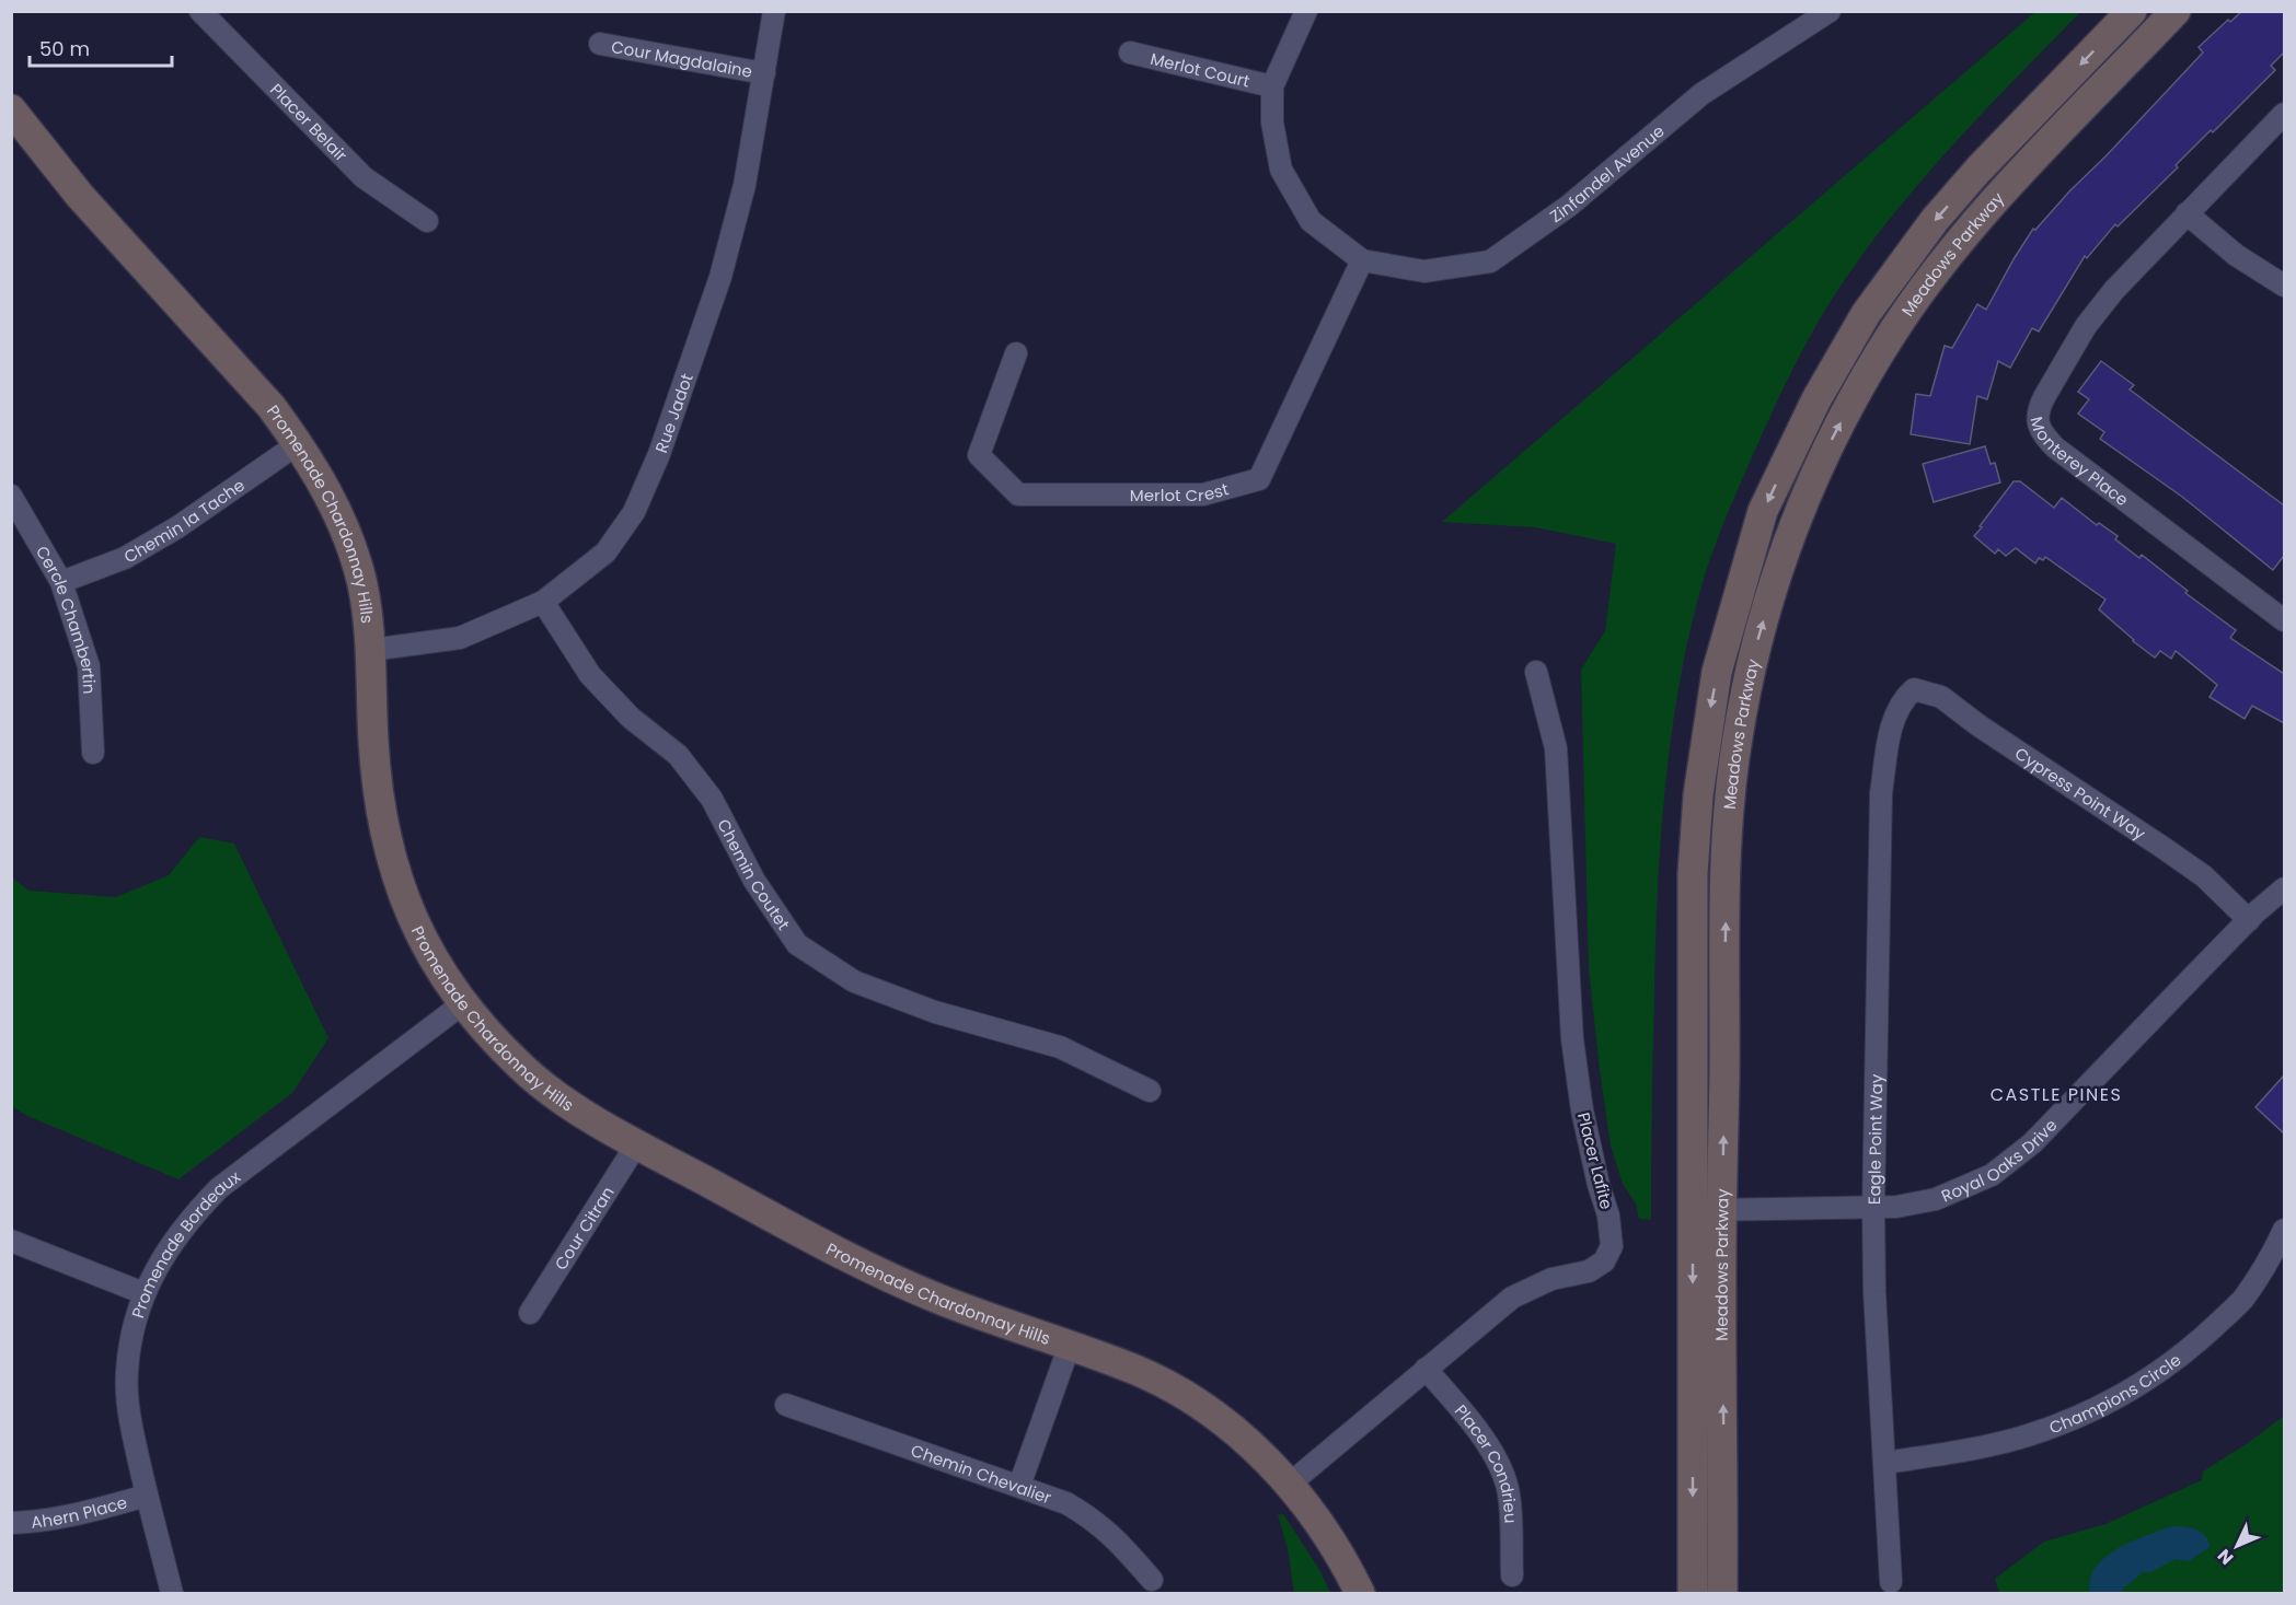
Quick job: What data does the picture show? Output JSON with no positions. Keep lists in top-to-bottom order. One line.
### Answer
{"streets":{"main road":["Meadows Parkway","Promenade Chardonnay Hills"],"street":["Cour Magdalaine","Merlot Court","Placer Belair","Zinfandel Avenue","Rue Jadot","Monterey Place","Merlot Crest","Chemin la Tache","Cercle Chambertin","Cypress Point Way","Chemin Coutet","Eagle Point Way","Royal Oaks Drive","Placer Lafite","Cour Citran","Promenade Bordeaux","Champions Circle","Placer Condrieu","Chemin Chevalier","Ahern Place"]},"crossings":[["Cour Magdalaine","Rue Jadot"],["Zinfandel Avenue","Merlot Crest"],["Meadows Parkway","Royal Oaks Drive"],["Rue Jadot","Promenade Chardonnay Hills"],["Rue Jadot","Chemin Coutet"],["Promenade Chardonnay Hills","Chemin la Tache"],["Promenade Chardonnay Hills","Placer Lafite"],["Promenade Chardonnay Hills","Cour Citran"],["Promenade Chardonnay Hills","Promenade Bordeaux"],["Chemin la Tache","Cercle Chambertin"],["Cypress Point Way","Eagle Point Way"],["Cypress Point Way","Royal Oaks Drive"],["Eagle Point Way","Royal Oaks Drive"],["Eagle Point Way","Champions Circle"],["Placer Lafite","Placer Condrieu"],["Promenade Bordeaux","Ahern Place"]],"districts":["CASTLE PINES"],"scale_bar":"50 m","north":"bottom left"}
